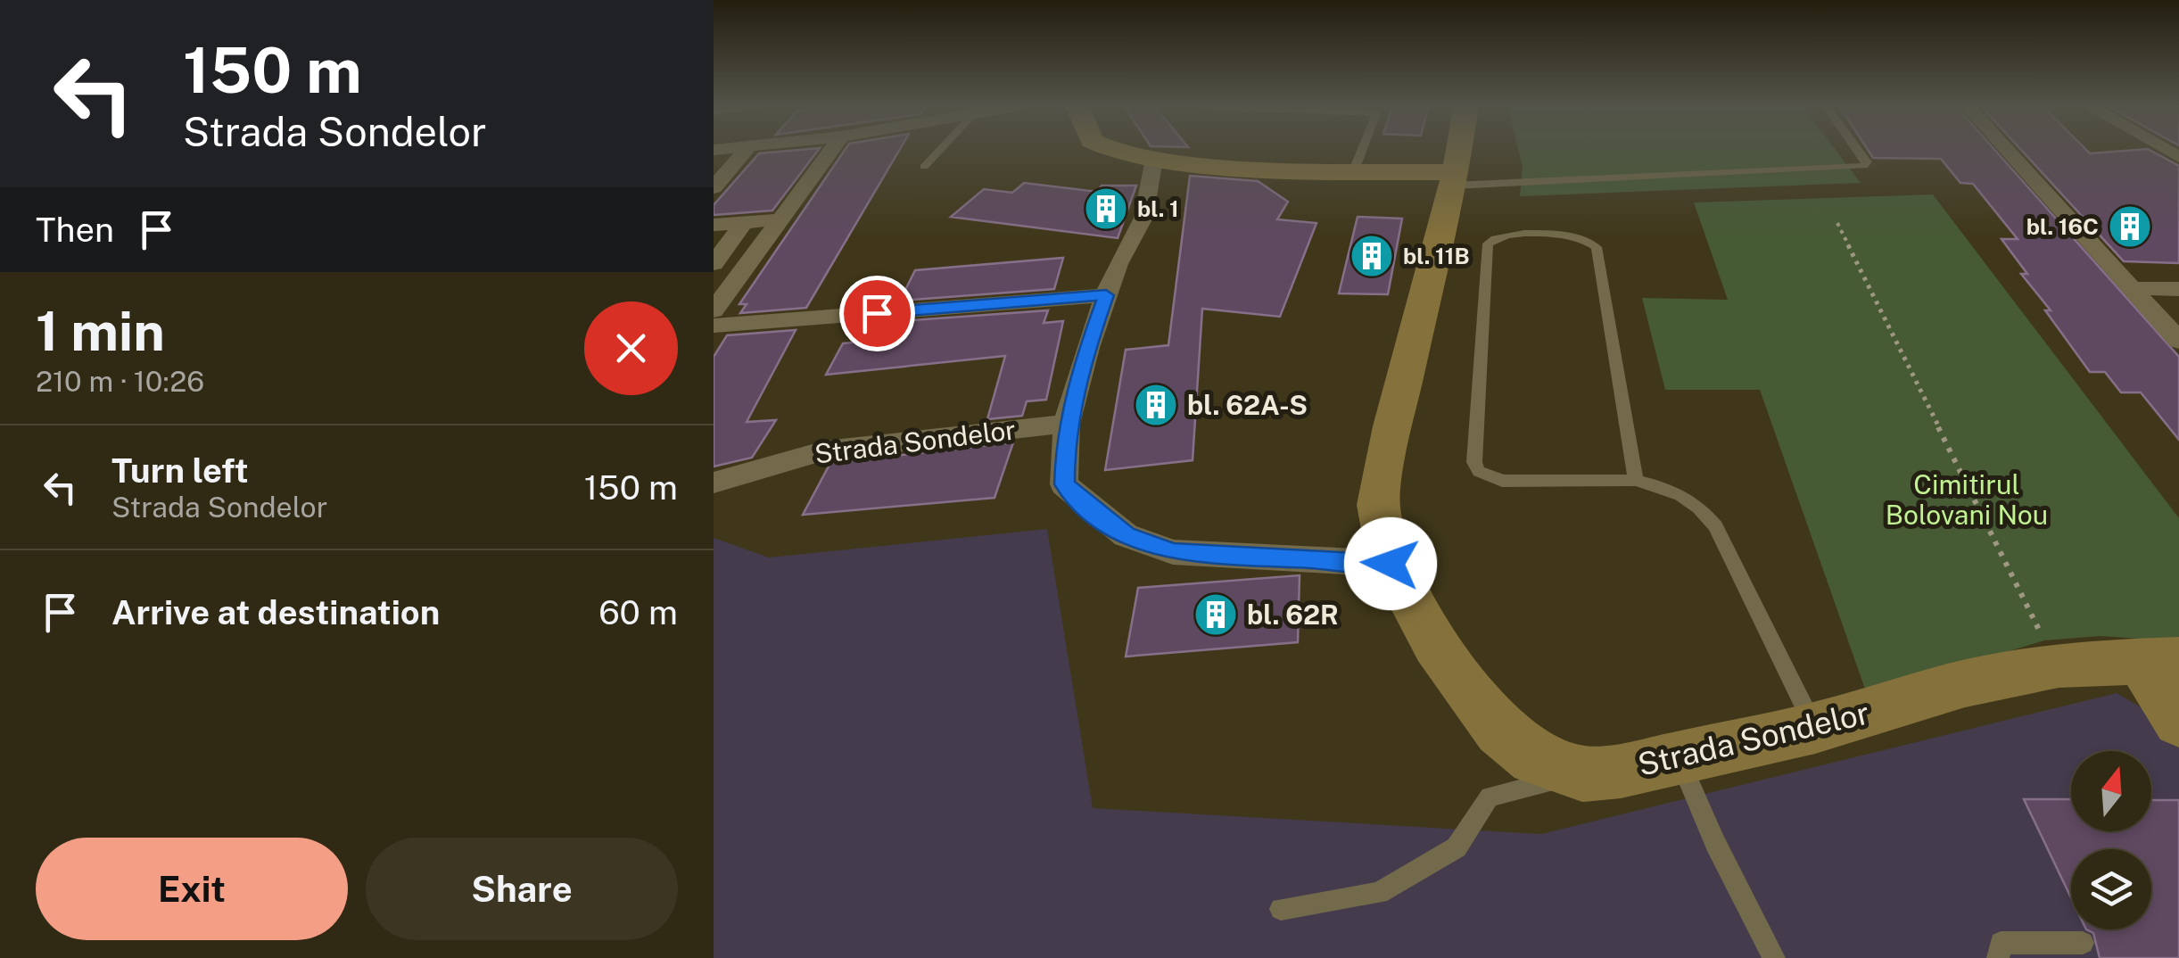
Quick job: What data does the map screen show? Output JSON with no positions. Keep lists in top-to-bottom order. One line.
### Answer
{"streets":{"street":["Strada Sondelor"]},"parks":["Cimitirul Bolovani Nou"],"places":{"building":["bl. 1","bl. 16C","bl. 11B","bl. 62A-S","bl. 62R"]},"north":"top","page":{"turn":["150 m","Strada Sondelor"],"then":"Then","heading":["1 min","210 m · 10:26"],"list":[{"name":"Turn left","note":"Strada Sondelor","value":"150 m"},{"name":"Arrive at destination","value":"60 m"}],"buttons":["Exit","Share"]}}
